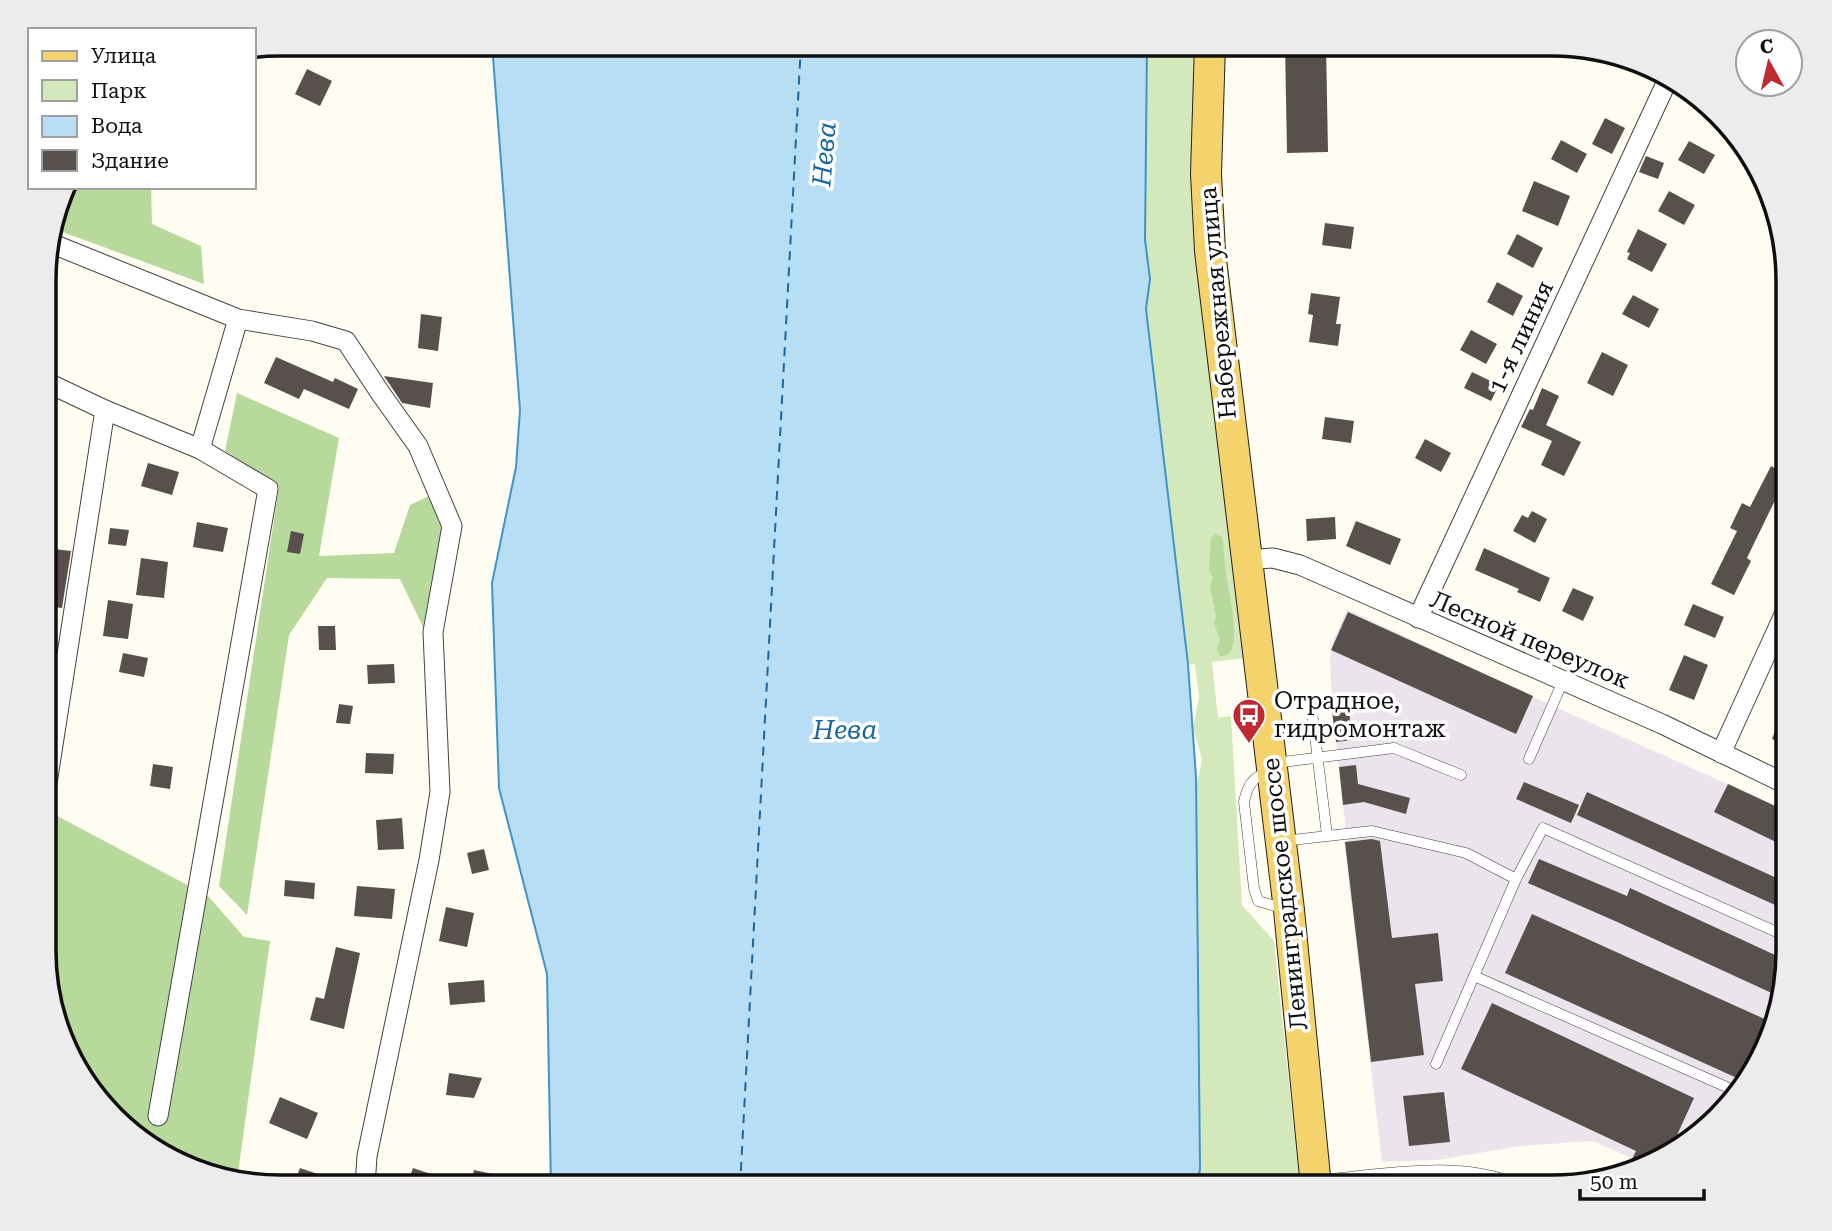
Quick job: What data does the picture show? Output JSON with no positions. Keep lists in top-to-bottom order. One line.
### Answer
{"streets":{"main road":["Набережная улица","Ленинградское шоссе"],"street":["1-я линия","Лесной переулок"]},"crossings":[["Набережная улица","Лесной переулок"],["Набережная улица","Ленинградское шоссе"],["1-я линия","Лесной переулок"],["Лесной переулок","Ленинградское шоссе"]],"water":["Нева"],"places":{"bus stop":["Отрадное, гидромонтаж"]},"legend":["Улица","Парк","Вода","Здание"],"scale_bar":"50 m","north":"top"}
